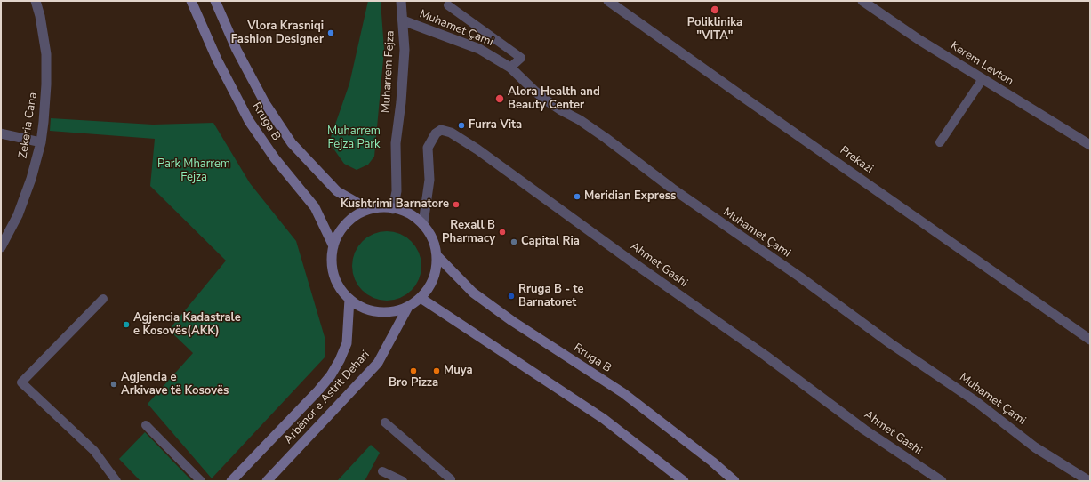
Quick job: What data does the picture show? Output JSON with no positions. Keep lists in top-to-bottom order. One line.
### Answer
{"streets":{"main road":["Rruga B","Arbënor e Astrit Dehari"],"street":["Muhamet Çami","Kerem Levton","Muharrem Fejza","Zekeria Cana","Prekazi","Ahmet Gashi"]},"crossings":[["Muhamet Çami","Muharrem Fejza"],["Muharrem Fejza","Rruga B"],["Muharrem Fejza","Ahmet Gashi"],["Muharrem Fejza","Arbënor e Astrit Dehari"],["Rruga B","Ahmet Gashi"],["Rruga B","Arbënor e Astrit Dehari"],["Ahmet Gashi","Arbënor e Astrit Dehari"]],"parks":["Muharrem Fejza Park","Park Mharrem Fejza"],"places":["Poliklinika \"VITA\"","Vlora Krasniqi Fashion Designer","Alora Health and Beauty Center","Furra Vita","Meridian Express","Kushtrimi Barnatore","Rexall B Pharmacy","Capital Ria","Rruga B - te Barnatoret","Agjencia Kadastrale e Kosovës(AKK)","Bro Pizza","Muya","Agjencia e Arkivave të Kosovës"]}
